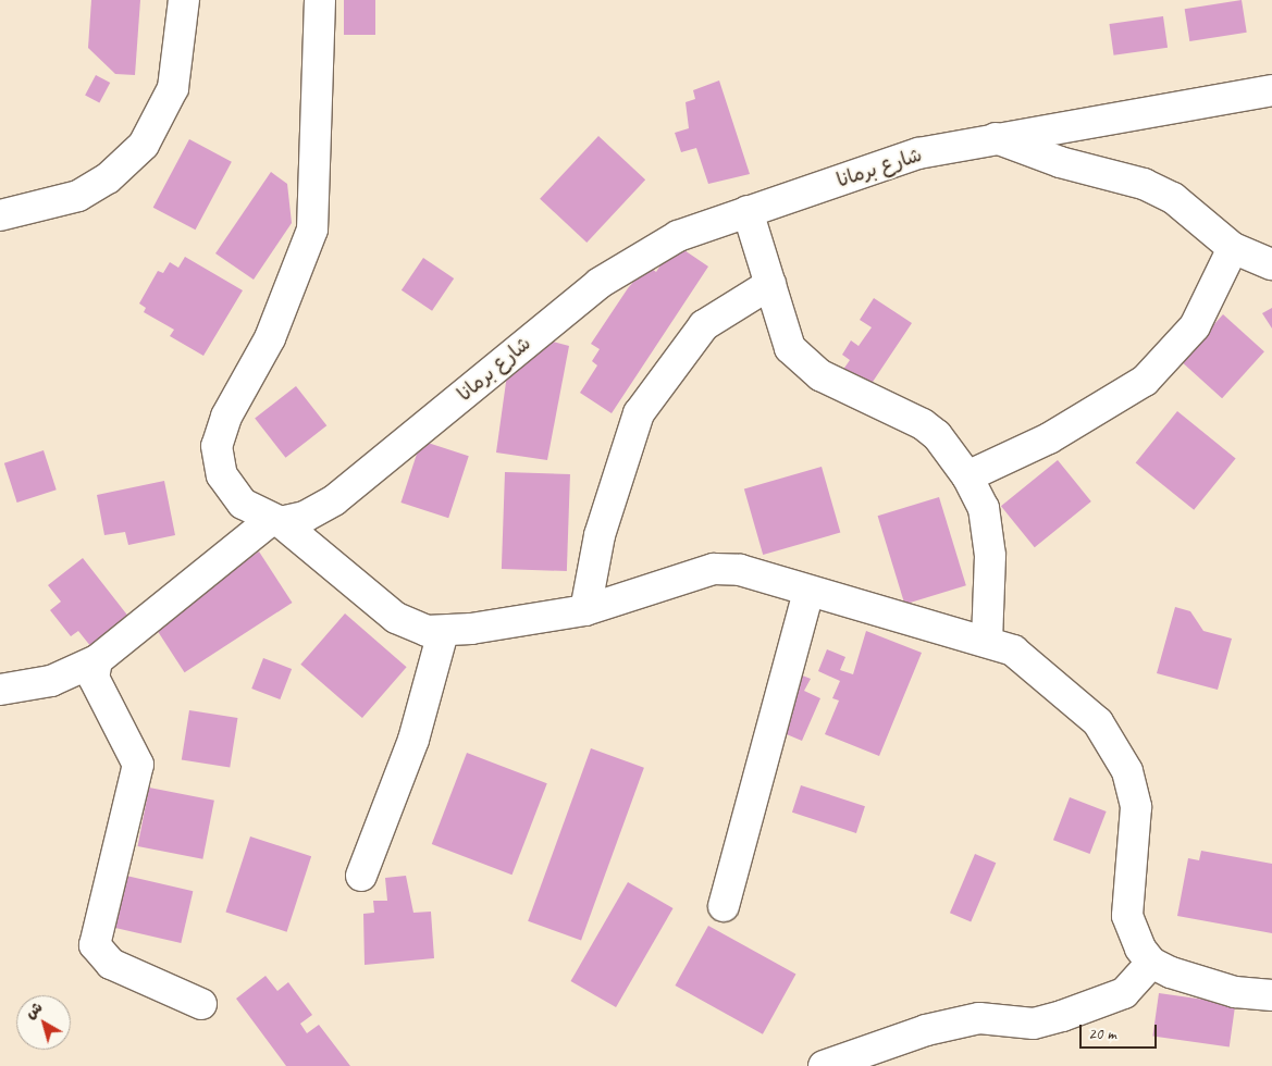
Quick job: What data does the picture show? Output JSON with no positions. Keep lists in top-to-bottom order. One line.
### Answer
{"streets":{"street":["شارع برمانا"]},"scale_bar":"20 m","north":"top left"}
